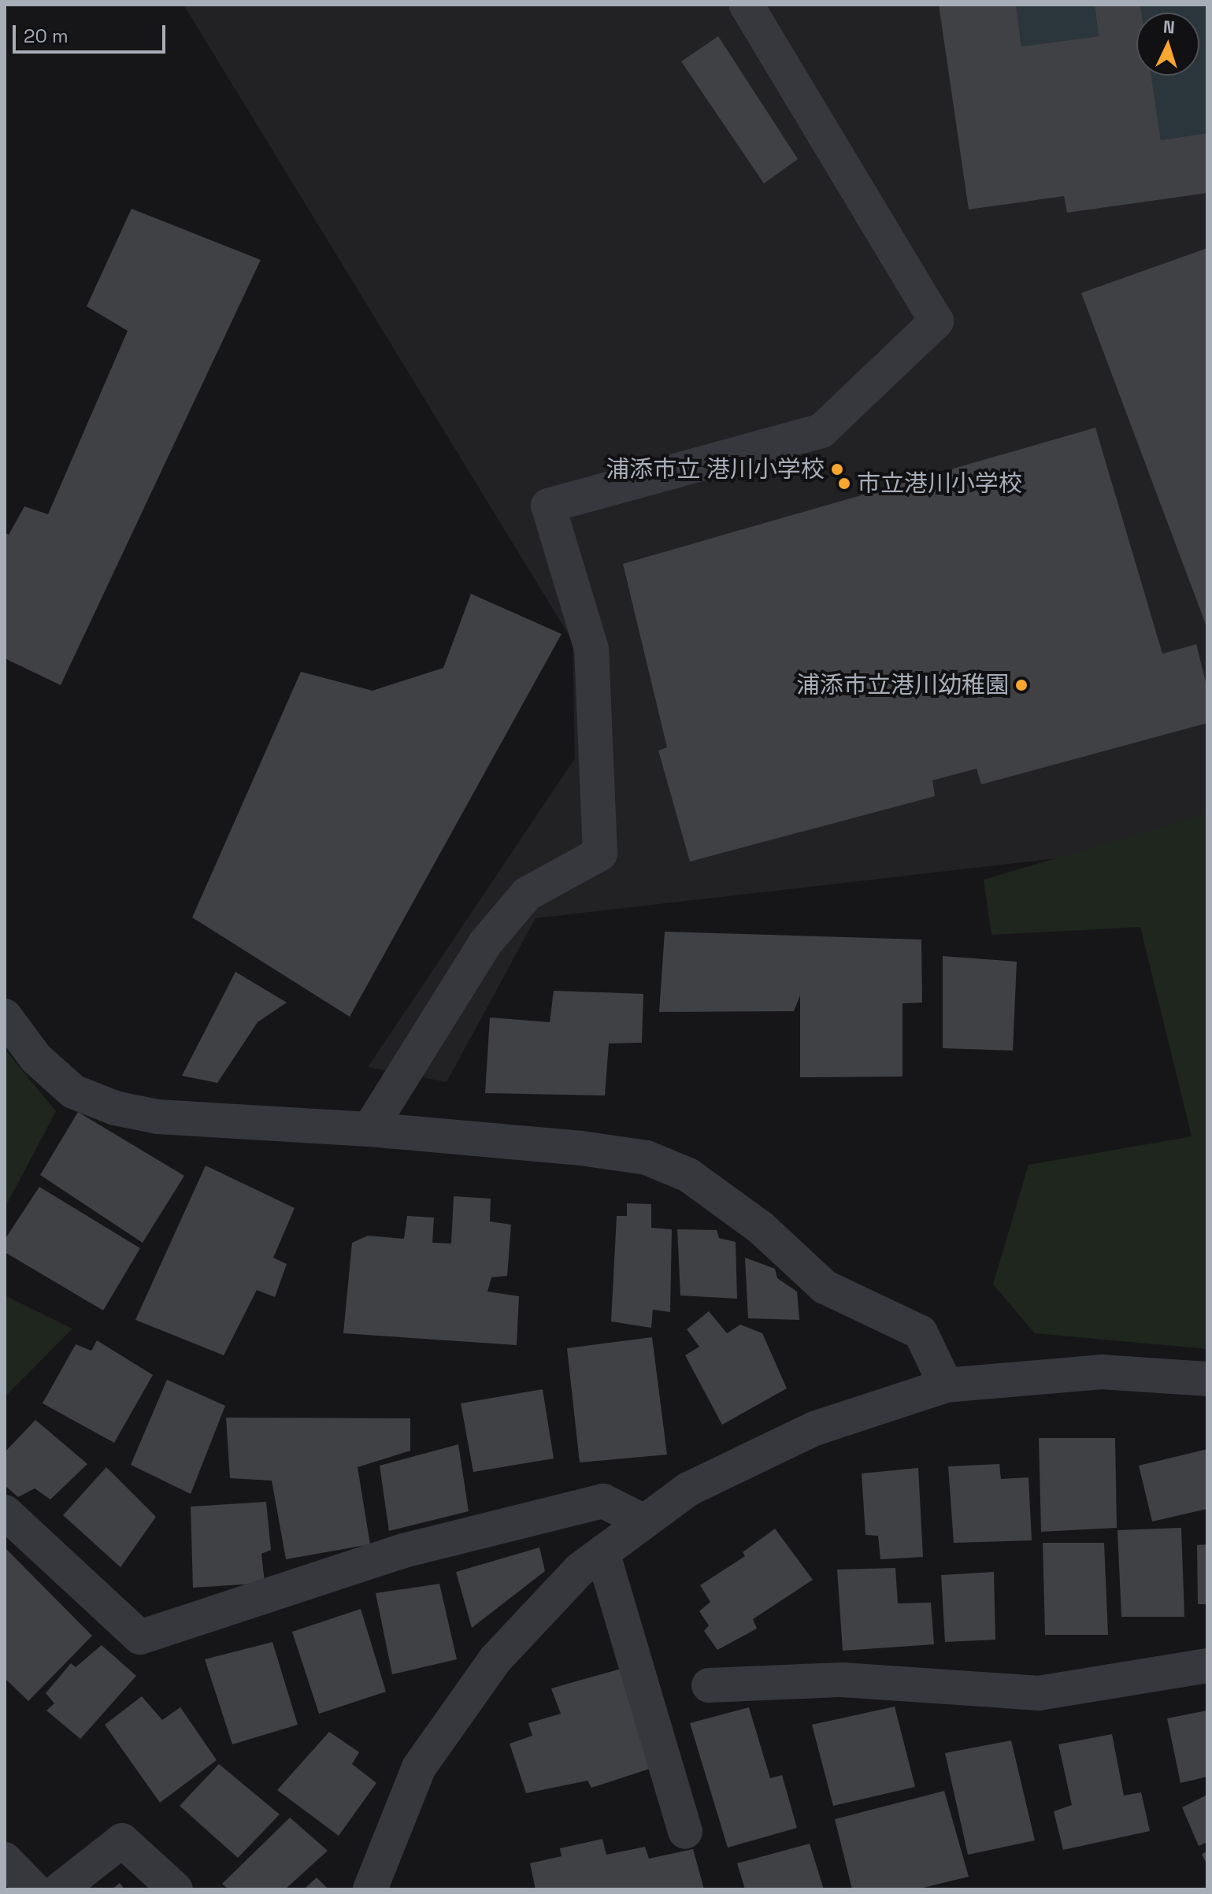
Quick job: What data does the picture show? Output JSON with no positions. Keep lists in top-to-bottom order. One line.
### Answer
{"places":["浦添市立 港川小学校","市立港川小学校","浦添市立港川幼稚園"],"scale_bar":"20 m","north":"top"}
